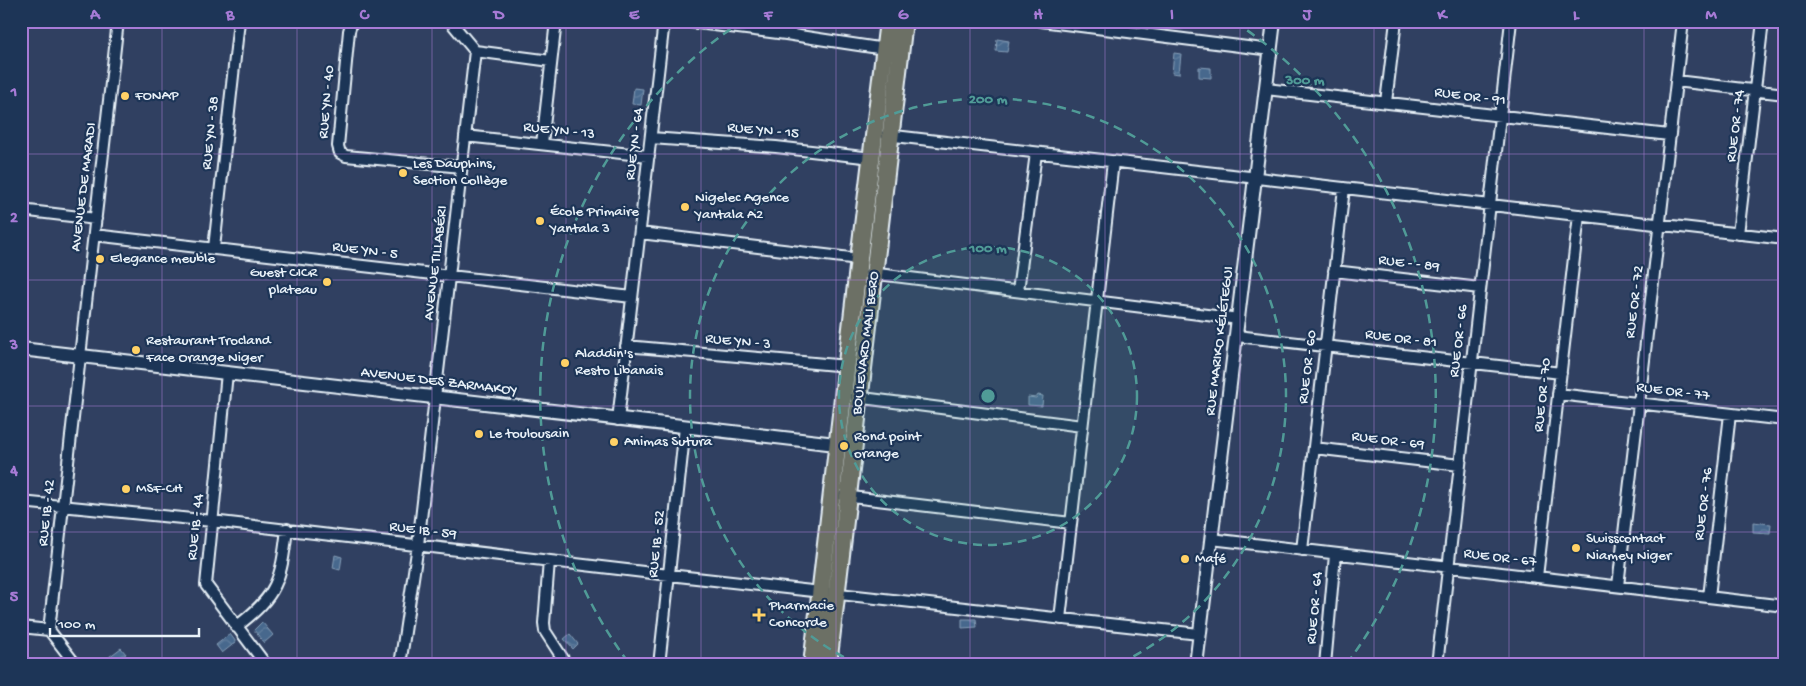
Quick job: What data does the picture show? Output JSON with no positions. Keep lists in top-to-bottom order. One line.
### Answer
{"streets":{"main road":["BOULEVARD MALI BERO"],"street":["RUE OR - 91","RUE YN - 40","RUE OR - 74","RUE YN - 13","RUE YN - 15","RUE YN - 38","RUE YN - 64","AVENUE DE MARADI","RUE YN - 5","AVENUE TILLABÉRI","RUE - - 89","RUE OR - 72","RUE OR - 81","RUE MARIKO KÉLÉTEGUI","RUE OR - 66","RUE YN - 3","RUE OR - 60","AVENUE DES ZARMAKOY","RUE OR - 77","RUE OR - 70","RUE OR - 69","RUE OR - 76","RUE IB - 42","RUE IB - 44","RUE IB - 59","RUE IB - 52","RUE OR - 67","RUE OR - 64"]},"crossings":[["RUE OR - 91","RUE OR - 72"],["RUE OR - 91","RUE MARIKO KÉLÉTEGUI"],["RUE OR - 91","RUE OR - 66"],["RUE YN - 40","AVENUE TILLABÉRI"],["RUE YN - 13","RUE YN - 64"],["RUE YN - 13","AVENUE TILLABÉRI"],["RUE YN - 15","RUE YN - 64"],["RUE YN - 15","BOULEVARD MALI BERO"],["RUE YN - 38","RUE YN - 5"],["RUE YN - 64","RUE YN - 5"],["RUE YN - 64","RUE YN - 3"],["RUE YN - 64","AVENUE DES ZARMAKOY"],["AVENUE DE MARADI","RUE YN - 5"],["AVENUE DE MARADI","AVENUE DES ZARMAKOY"],["AVENUE DE MARADI","RUE IB - 42"],["RUE YN - 5","AVENUE TILLABÉRI"],["AVENUE TILLABÉRI","AVENUE DES ZARMAKOY"],["AVENUE TILLABÉRI","RUE IB - 59"],["RUE - - 89","RUE OR - 66"],["RUE - - 89","RUE OR - 60"],["RUE OR - 72","RUE OR - 77"],["RUE OR - 72","RUE OR - 67"],["RUE OR - 81","RUE MARIKO KÉLÉTEGUI"],["RUE OR - 81","RUE OR - 66"],["RUE OR - 81","RUE OR - 60"],["RUE OR - 81","RUE OR - 70"],["RUE MARIKO KÉLÉTEGUI","RUE IB - 59"],["RUE MARIKO KÉLÉTEGUI","RUE OR - 67"],["RUE OR - 66","RUE OR - 69"],["RUE OR - 66","RUE OR - 67"],["RUE YN - 3","BOULEVARD MALI BERO"],["BOULEVARD MALI BERO","AVENUE DES ZARMAKOY"],["BOULEVARD MALI BERO","RUE IB - 59"],["RUE OR - 60","RUE OR - 69"],["RUE OR - 60","RUE OR - 67"],["AVENUE DES ZARMAKOY","RUE IB - 42"],["AVENUE DES ZARMAKOY","RUE IB - 44"],["AVENUE DES ZARMAKOY","RUE IB - 52"],["RUE OR - 77","RUE OR - 70"],["RUE OR - 77","RUE OR - 76"],["RUE OR - 70","RUE OR - 67"],["RUE OR - 76","RUE OR - 67"],["RUE IB - 42","RUE IB - 59"],["RUE IB - 44","RUE IB - 59"],["RUE IB - 59","RUE IB - 52"],["RUE OR - 67","RUE OR - 64"]],"places":{"other":["FONAP","Les Dauphins, Section Collège","Nigelec Agence Yantala A2","École Primaire Yantala 3","Elegance meuble","Guest CICR plateau","Restaurant Trocland Face Orange Niger","Aladdin's Resto Libanais","Le toulousain","Animas Sutura","Rond point orange","MSF-CH","Swisscontact Niamey Niger","Mafé"],"health":["Pharmacie Concorde"]},"scale_bar":"100 m","grid":{"columns":["A","B","C","D","E","F","G","H","I","J","K","L","M"],"rows":["1","2","3","4","5"]},"rings":["300 m","200 m","100 m"]}
